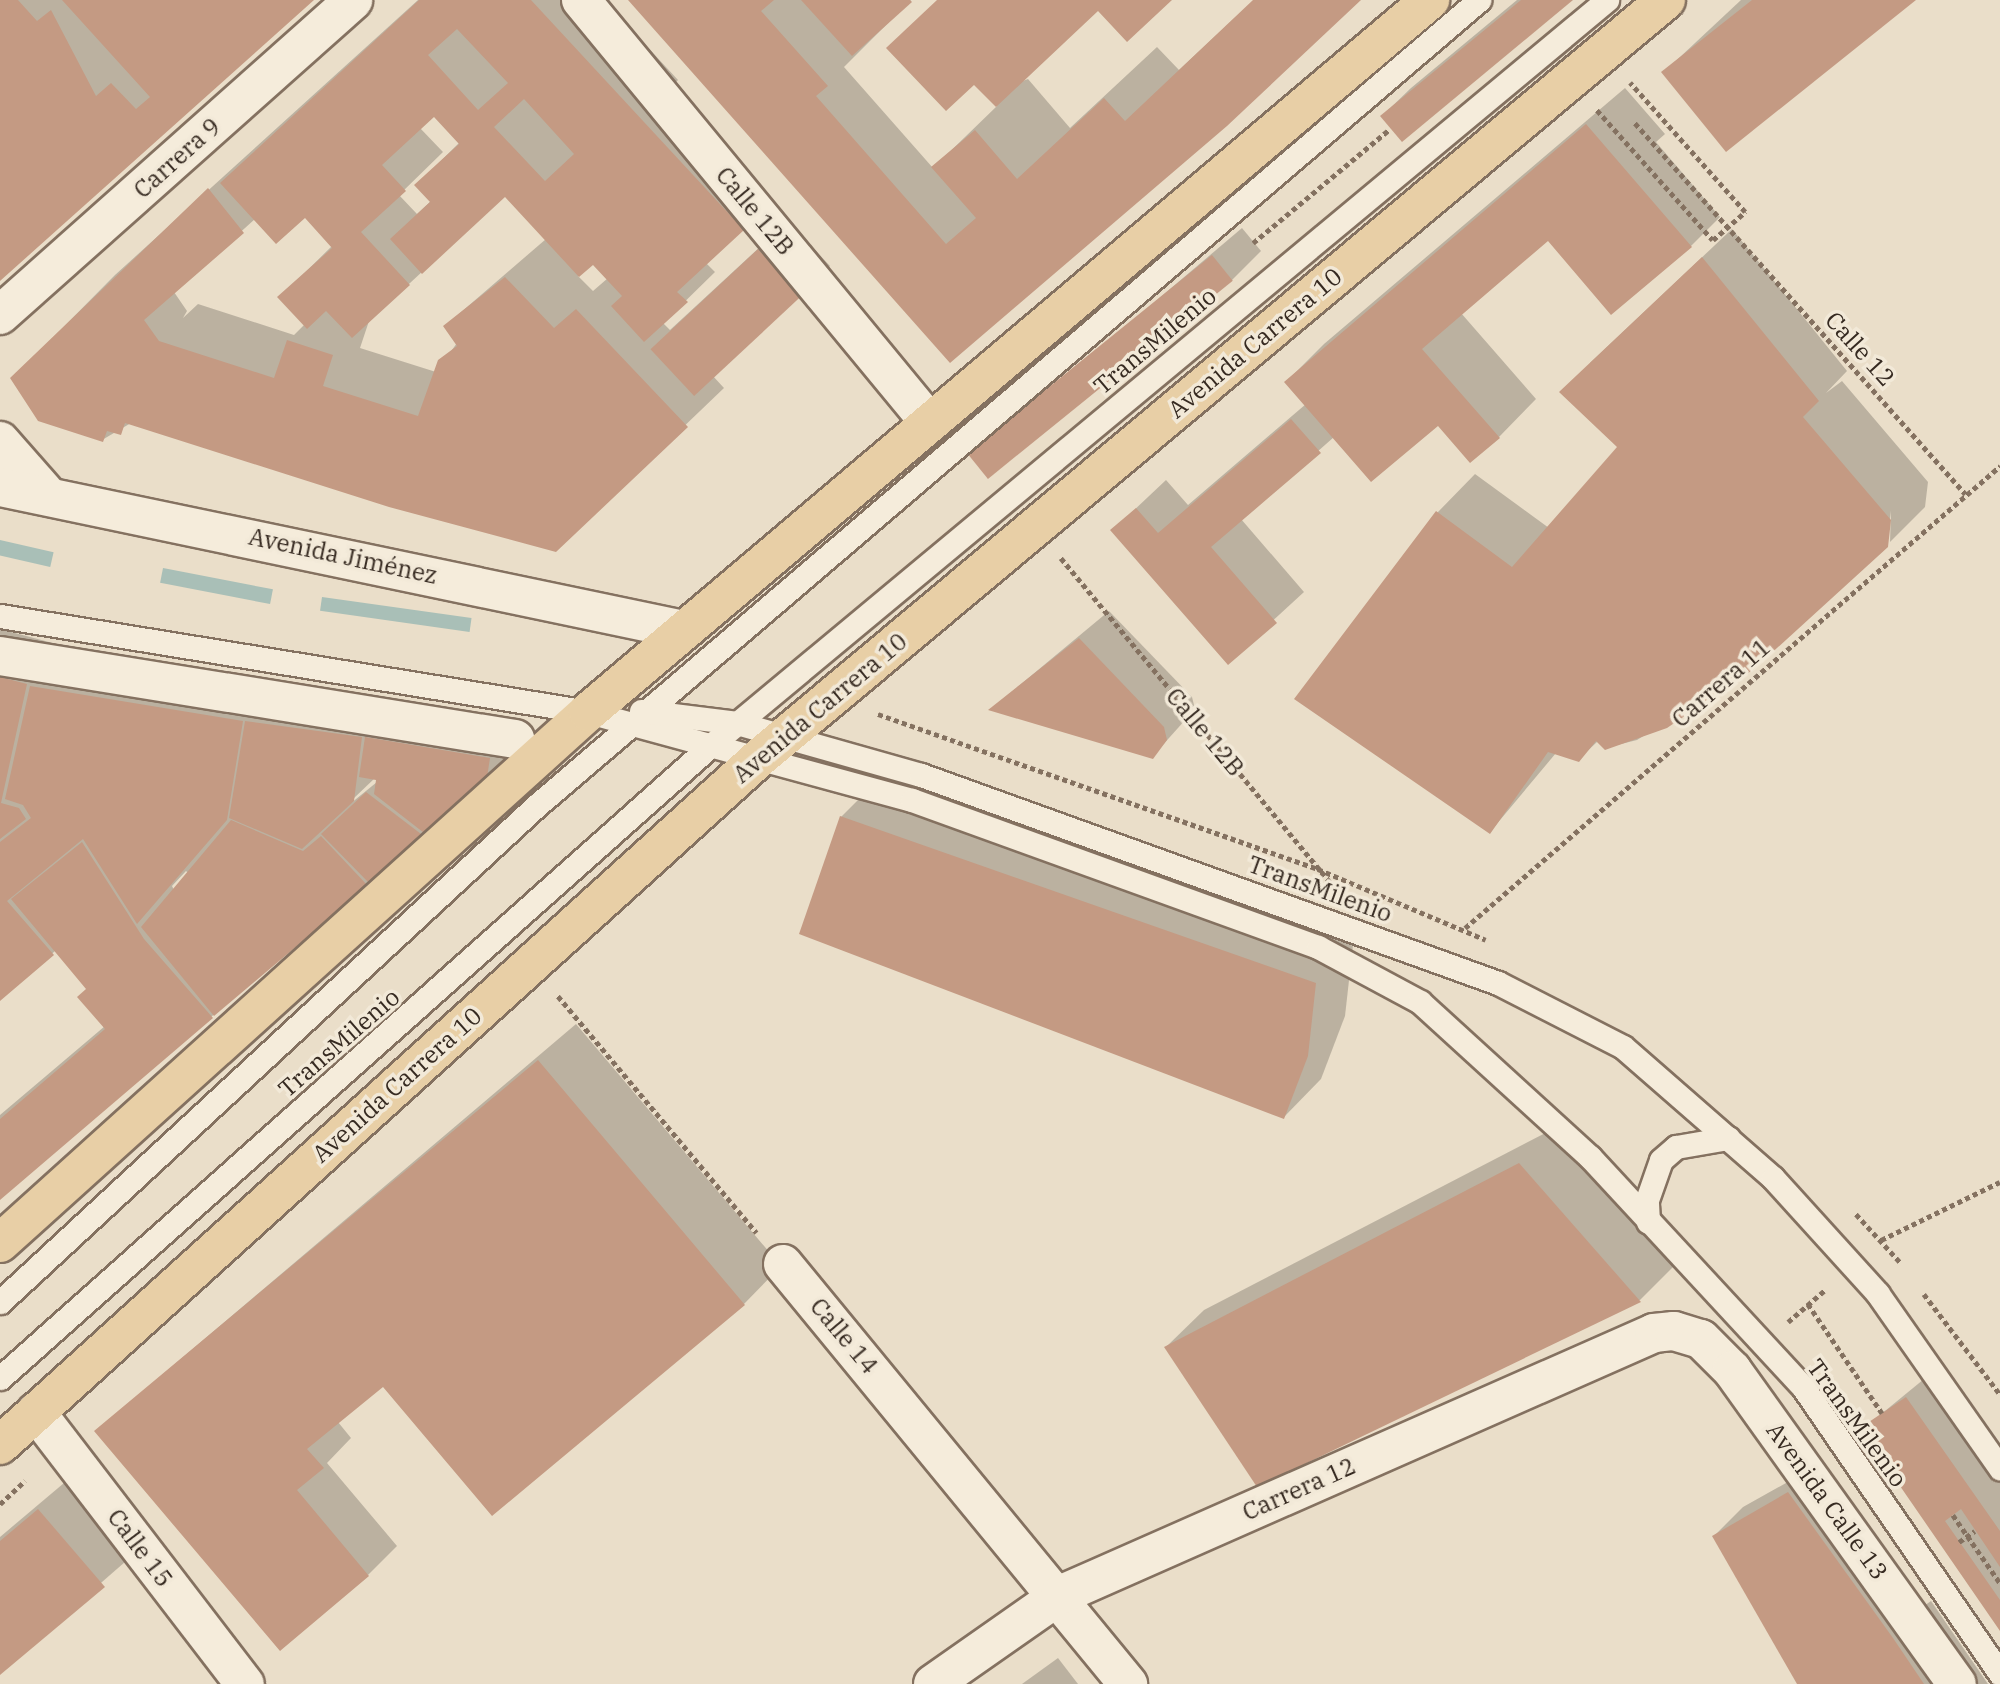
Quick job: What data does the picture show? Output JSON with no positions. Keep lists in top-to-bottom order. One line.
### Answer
{"streets":{"main road":["Avenida Carrera 10"],"street":["Carrera 9","Calle 12B","Avenida Jiménez","Calle 14","Carrera 12","Avenida Calle 13","Calle 15"],"lane":["TransMilenio"],"path":["Calle 12","Carrera 11"]},"crossings":[["Calle 12B","TransMilenio"],["Calle 12B","Avenida Carrera 10"],["TransMilenio","Avenida Carrera 10"],["Avenida Carrera 10","Calle 15"],["Calle 12","Carrera 11"],["Calle 14","Carrera 12"],["Carrera 12","Avenida Calle 13"]]}
